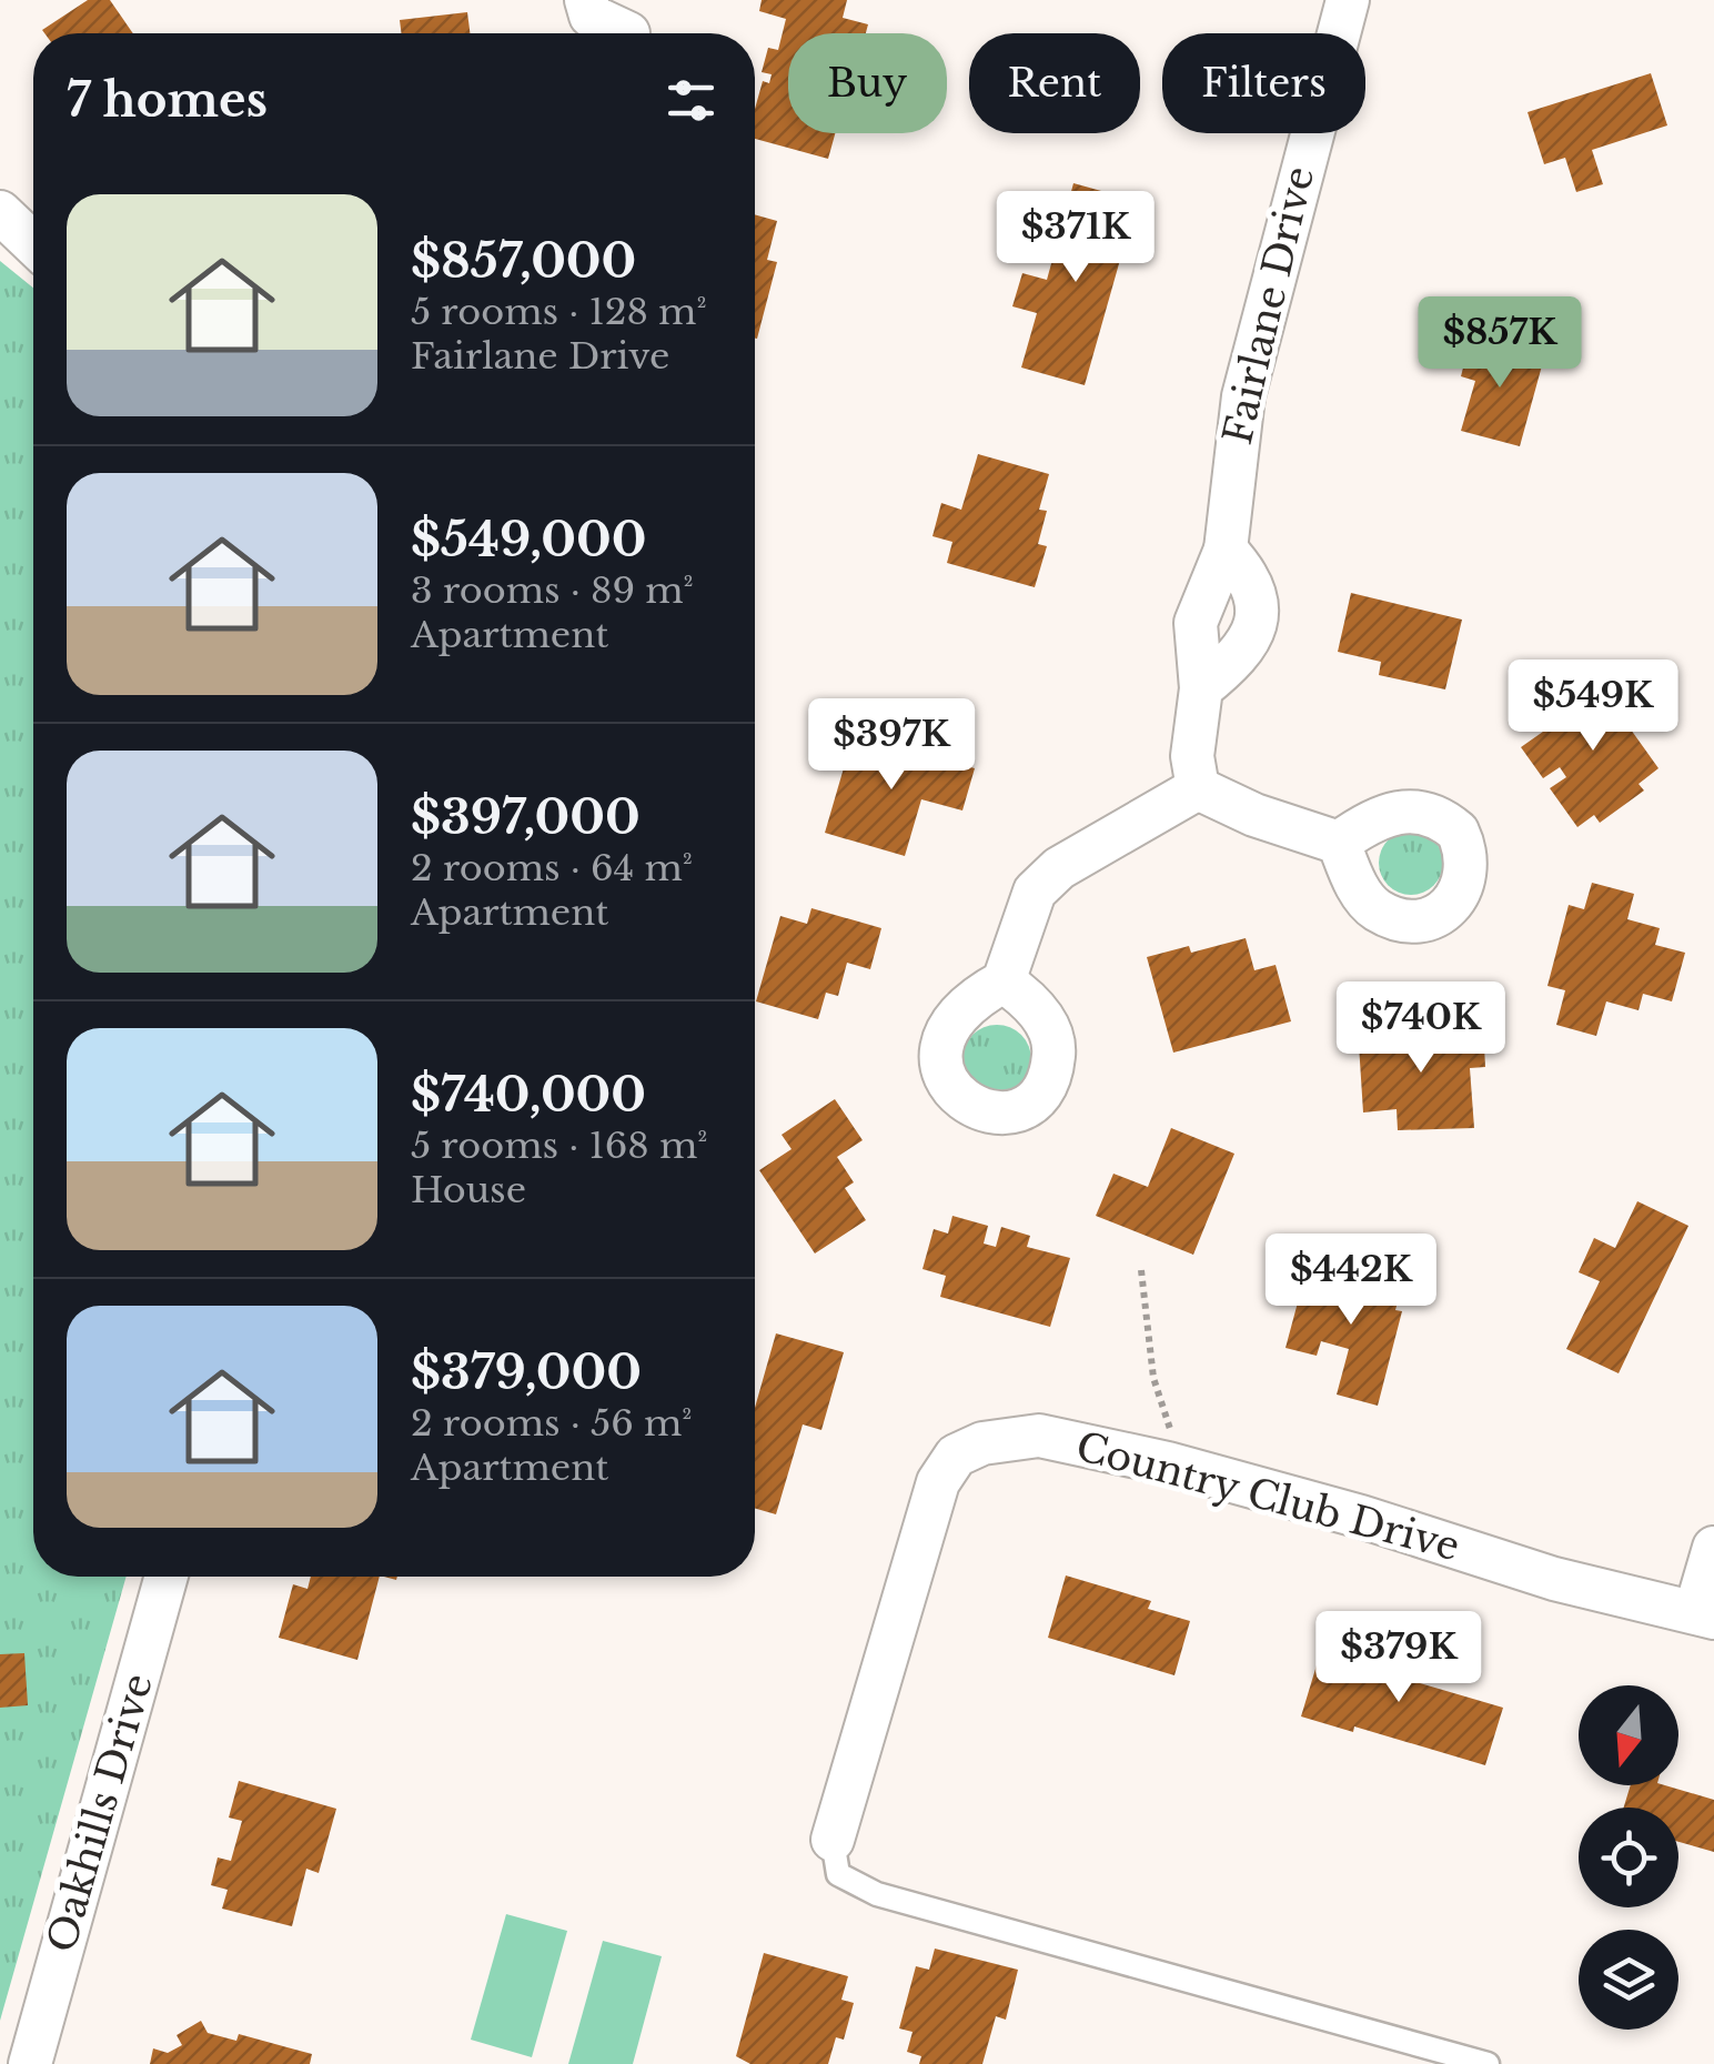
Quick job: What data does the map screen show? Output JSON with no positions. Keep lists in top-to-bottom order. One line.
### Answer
{"streets":{"street":["Fairlane Drive","Country Club Drive","Oakhills Drive"]},"north":"bottom","page":{"chip":["Buy","Rent","Filters"],"heading":"7 homes","list":[{"name":"$857,000","note":"5 rooms · 128 m² · Fairlane Drive"},{"name":"$549,000","note":"3 rooms · 89 m² · Apartment"},{"name":"$397,000","note":"2 rooms · 64 m² · Apartment"},{"name":"$740,000","note":"5 rooms · 168 m² · House"},{"name":"$379,000","note":"2 rooms · 56 m² · Apartment"}],"price":["$371K","$857K","$549K","$397K","$740K","$442K","$379K"]}}
